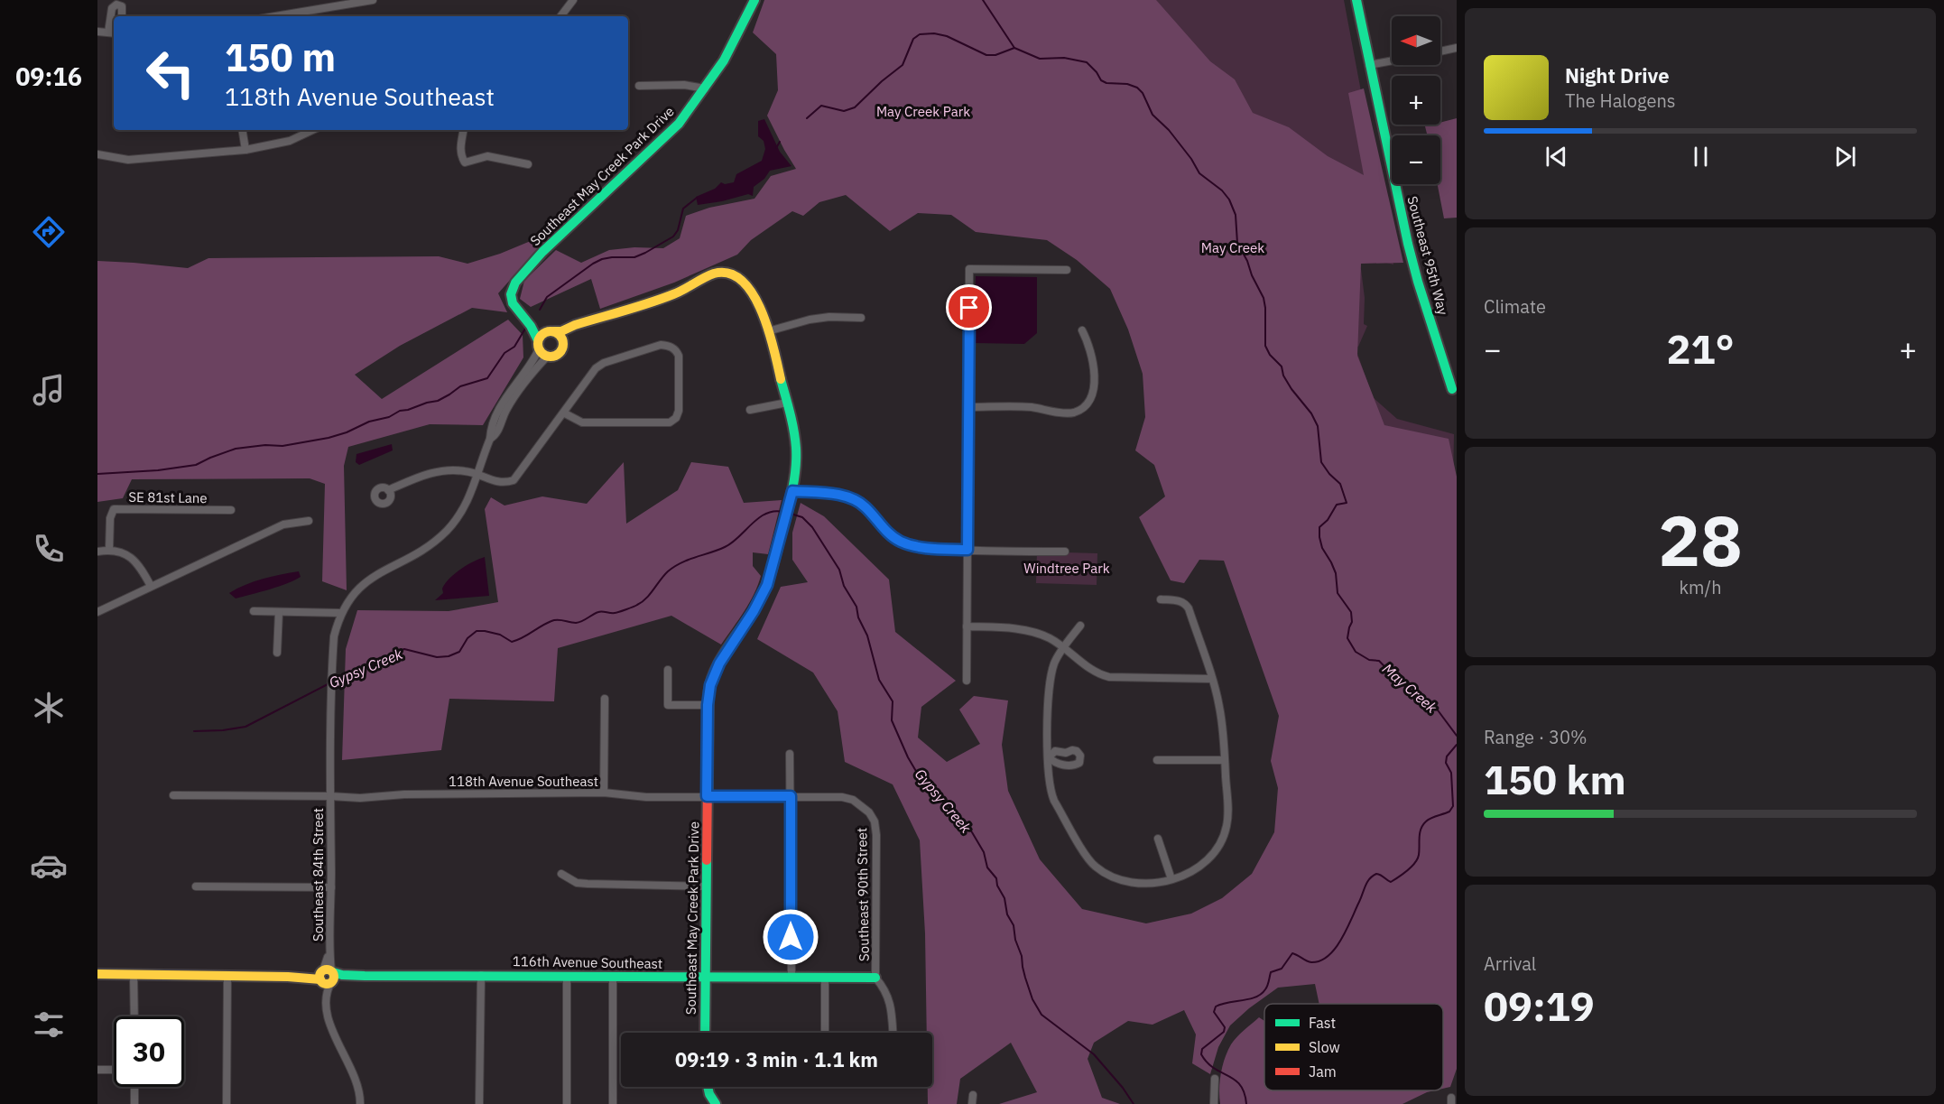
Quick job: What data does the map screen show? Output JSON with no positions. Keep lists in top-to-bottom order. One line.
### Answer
{"streets":{"street":["Southeast May Creek Park Drive","Southeast 95th Way","SE 81st Lane","118th Avenue Southeast","Southeast 84th Street","Southeast 90th Street","116th Avenue Southeast"]},"crossings":[["Southeast May Creek Park Drive","118th Avenue Southeast"],["Southeast May Creek Park Drive","116th Avenue Southeast"],["118th Avenue Southeast","Southeast 84th Street"],["118th Avenue Southeast","Southeast 90th Street"],["Southeast 84th Street","116th Avenue Southeast"],["Southeast 90th Street","116th Avenue Southeast"]],"water":["Gypsy Creek","May Creek"],"parks":["May Creek Park","May Creek","Windtree Park"],"legend":["Fast","Slow","Jam"],"north":"left","page":{"tabs":"09:16","map_buttons":["+","−"],"turn":["150 m","118th Avenue Southeast"],"song":["Night Drive","The Halogens"],"tile":["Climate",["28","km/h"],["Range · 30%","150 km"],["Arrival","09:19"]],"heat":["−","21°","+"],"limit":"30","trip":"09:19 · 3 min · 1.1 km"}}
